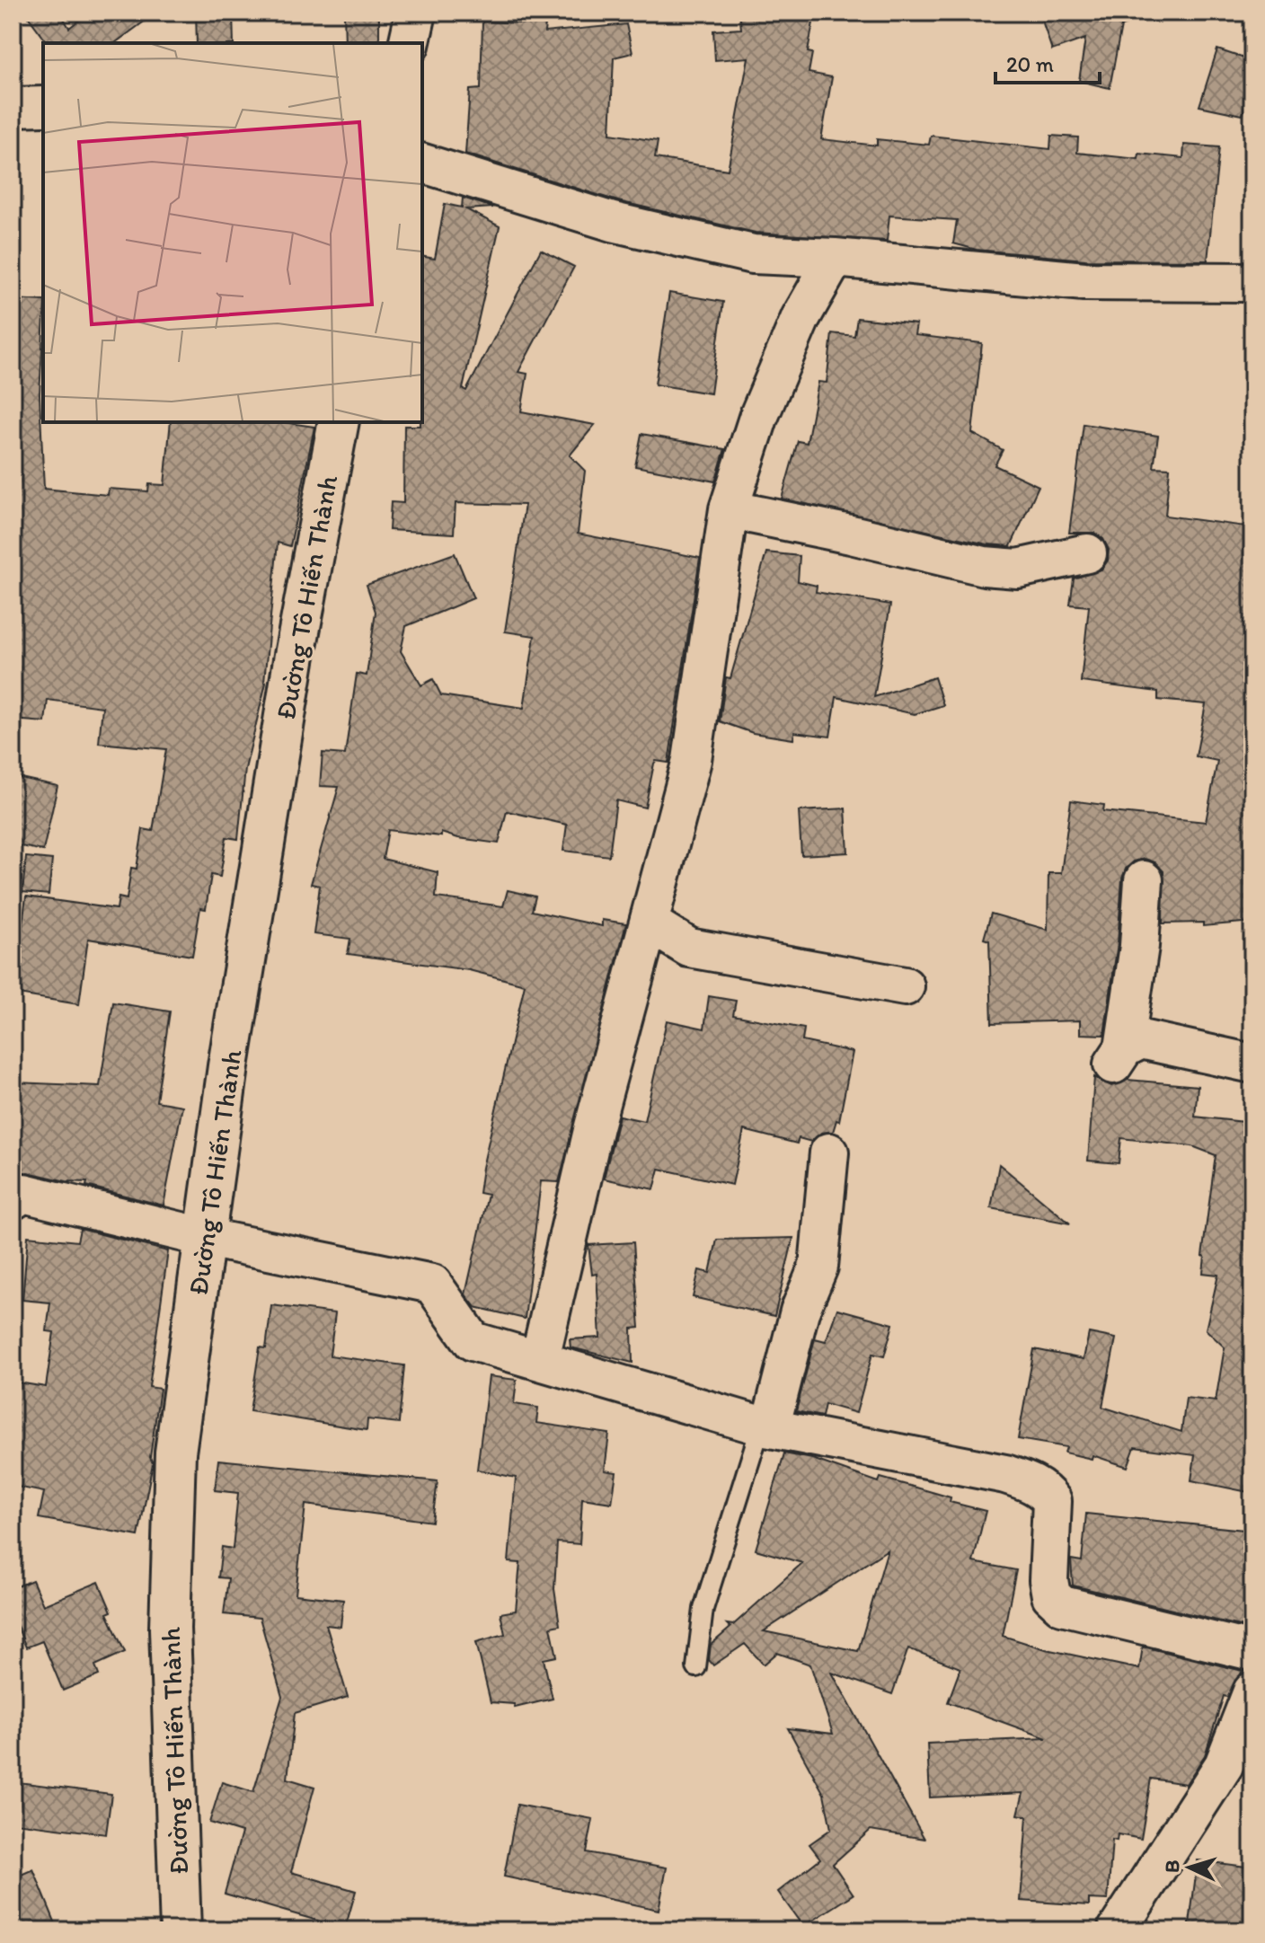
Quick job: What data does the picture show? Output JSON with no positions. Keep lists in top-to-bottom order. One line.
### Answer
{"streets":{"street":["Đường Tô Hiến Thành"]},"scale_bar":"20 m","north":"left"}
